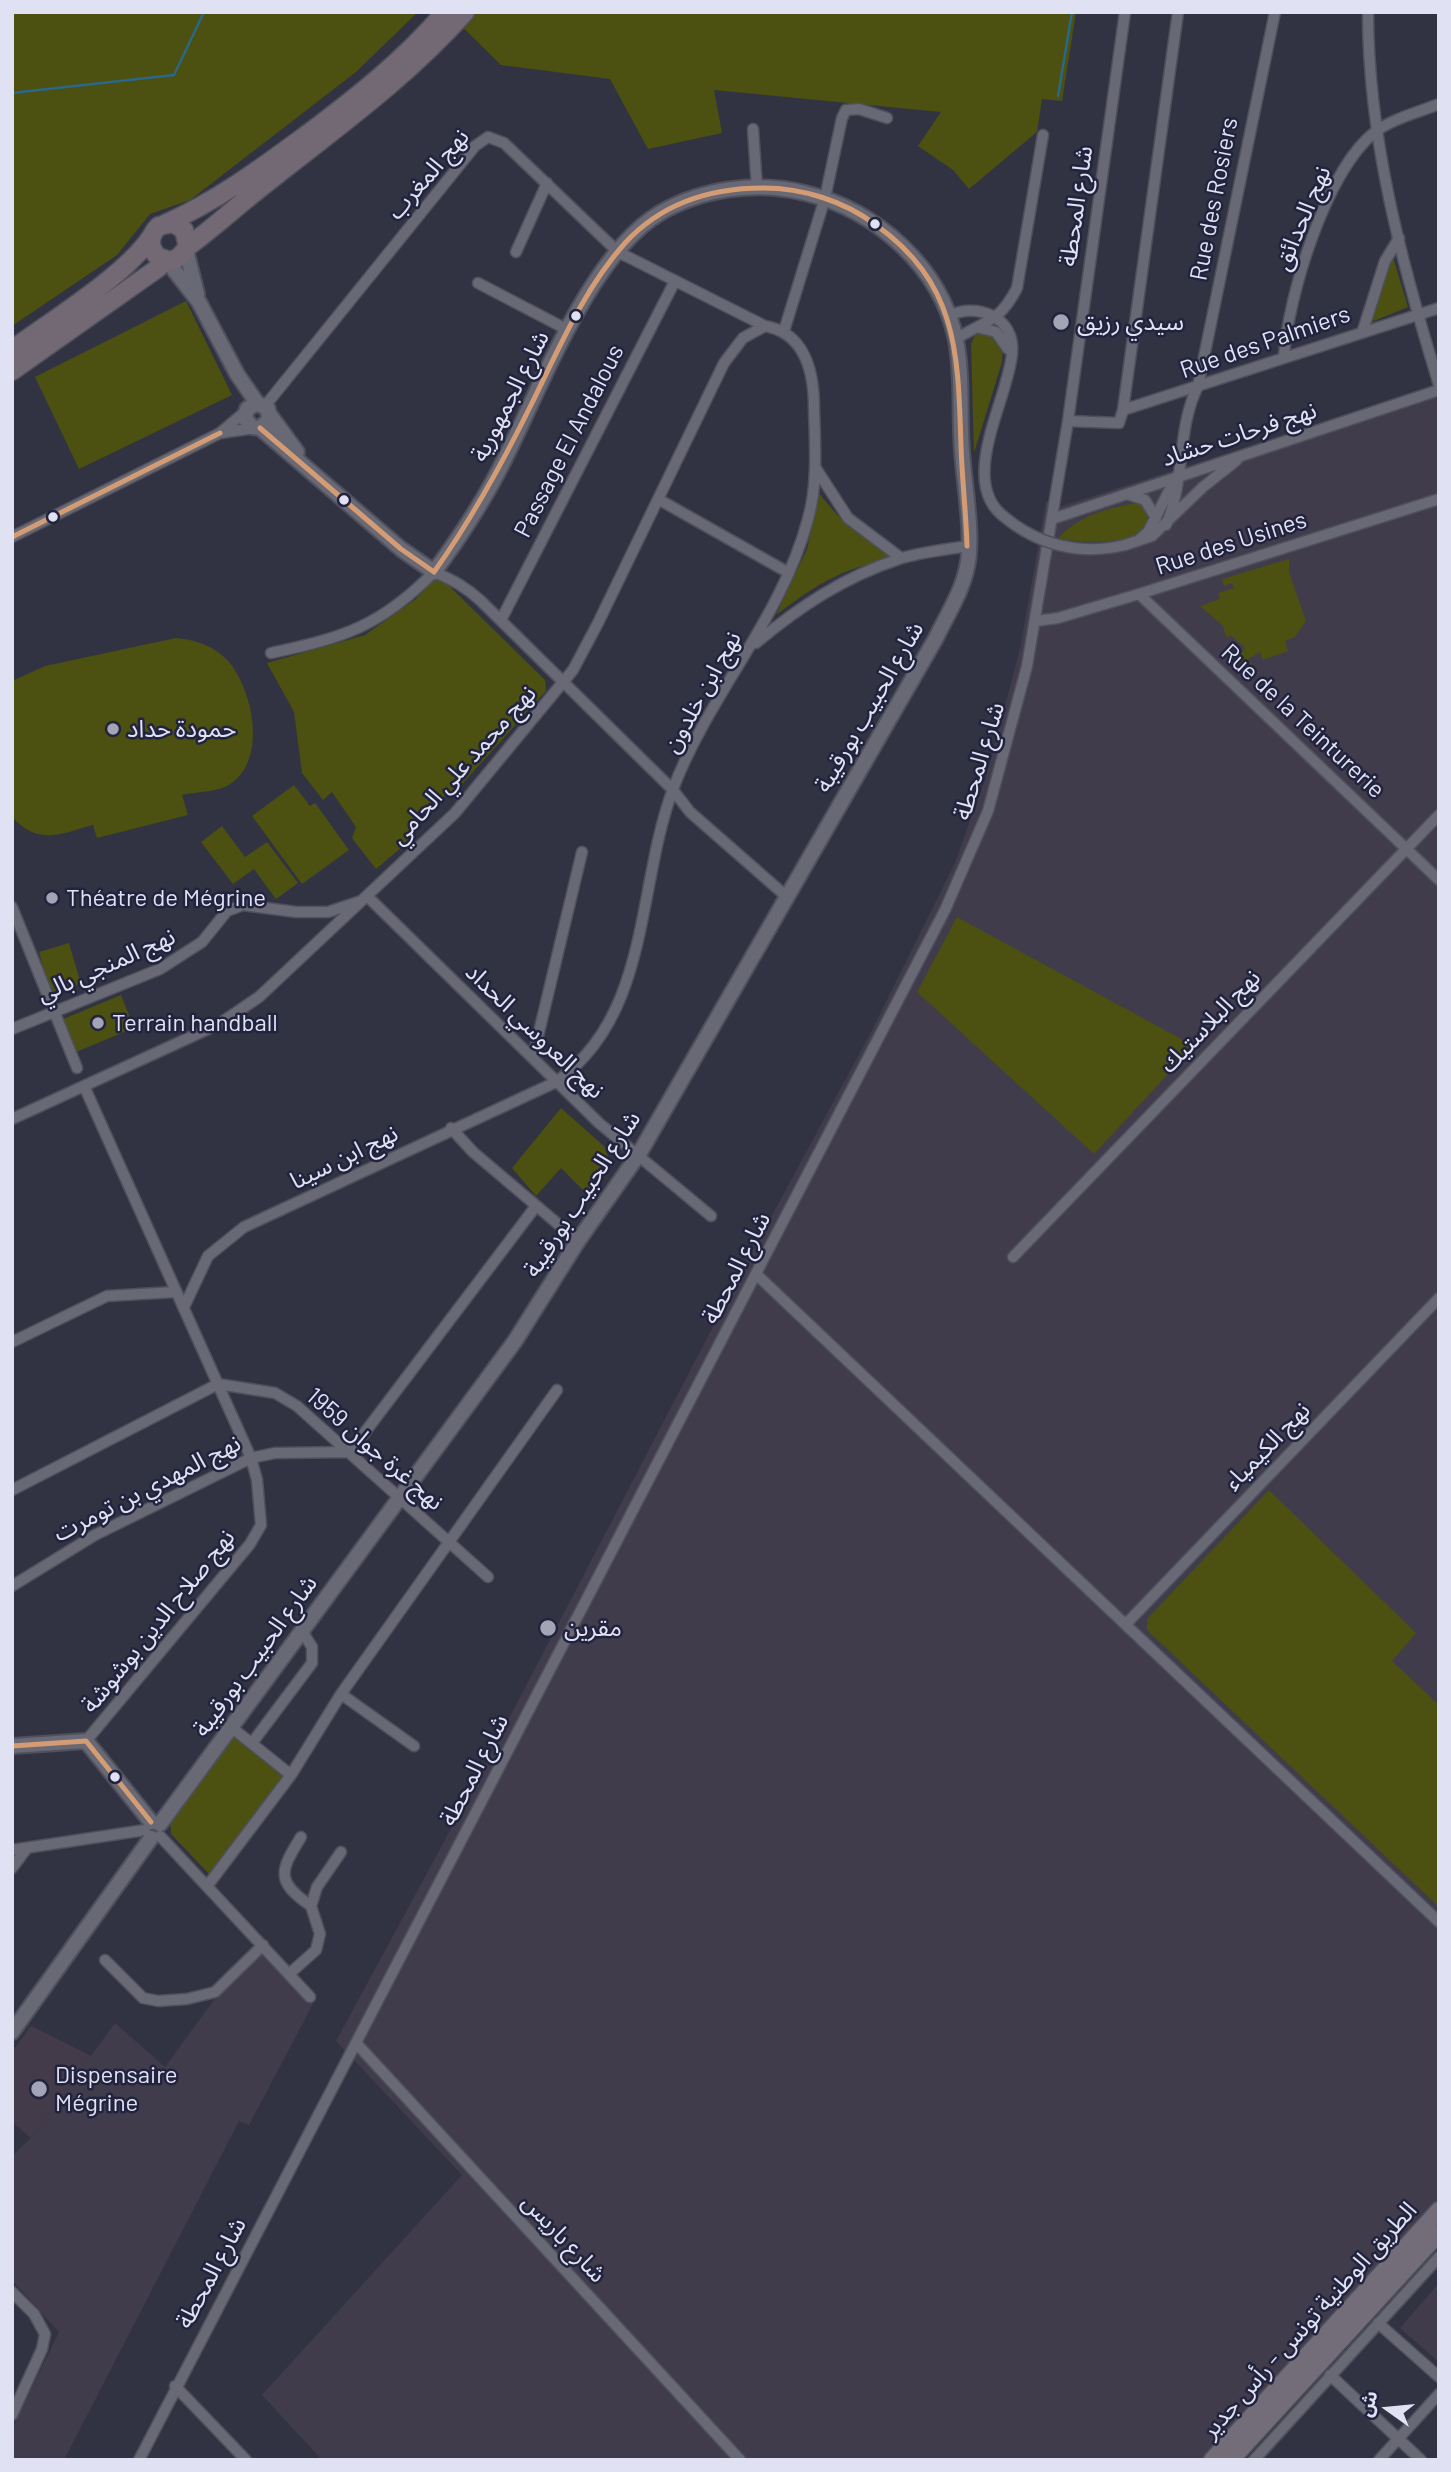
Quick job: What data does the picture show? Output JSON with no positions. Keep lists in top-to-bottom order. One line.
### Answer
{"streets":{"main road":["الطريق الوطنية تونس - رأس جدير"],"street":["نهج المغرب","Rue des Rosiers","شارع المحطة","نهج الحدائق","Rue des Palmiers","شارع الجمهورية","نهج فرحات حشاد","Passage El Andalous","Rue des Usines","نهج ابن خلدون","شارع الحبيب بورقيبة","Rue de la Teinturerie","نهج محمد علي الحامي","نهج المنجي بالي","نهج البلاستيك","نهج العروسي الحداد","نهج ابن سينا","نهج الكيمياء","نهج غرة جوان 1959","نهج المهدي بن تومرت","نهج صلاح الدين بوشوشة","شارع باريس"]},"crossings":[["نهج المغرب","شارع الجمهورية"],["نهج المغرب","Passage El Andalous"],["نهج المغرب","نهج محمد علي الحامي"],["Rue des Rosiers","Rue des Palmiers"],["Rue des Rosiers","نهج فرحات حشاد"],["شارع المحطة","نهج فرحات حشاد"],["شارع المحطة","Rue des Usines"],["شارع المحطة","شارع باريس"],["نهج الحدائق","Rue des Palmiers"],["شارع الجمهورية","شارع الحبيب بورقيبة"],["Rue des Usines","Rue de la Teinturerie"],["نهج ابن خلدون","نهج العروسي الحداد"],["نهج ابن خلدون","نهج ابن سينا"],["شارع الحبيب بورقيبة","نهج العروسي الحداد"],["شارع الحبيب بورقيبة","نهج غرة جوان 1959"],["Rue de la Teinturerie","نهج البلاستيك"],["نهج محمد علي الحامي","نهج المنجي بالي"],["نهج محمد علي الحامي","نهج العروسي الحداد"],["نهج محمد علي الحامي","نهج صلاح الدين بوشوشة"],["نهج المنجي بالي","نهج العروسي الحداد"],["نهج العروسي الحداد","نهج ابن سينا"],["نهج ابن سينا","نهج صلاح الدين بوشوشة"],["نهج غرة جوان 1959","نهج المهدي بن تومرت"],["نهج غرة جوان 1959","نهج صلاح الدين بوشوشة"],["نهج المهدي بن تومرت","نهج صلاح الدين بوشوشة"]],"places":["سيدي رزيق","حمودة حداد","Théatre de Mégrine","Terrain handball","مقرين","Dispensaire Mégrine"],"north":"left"}
